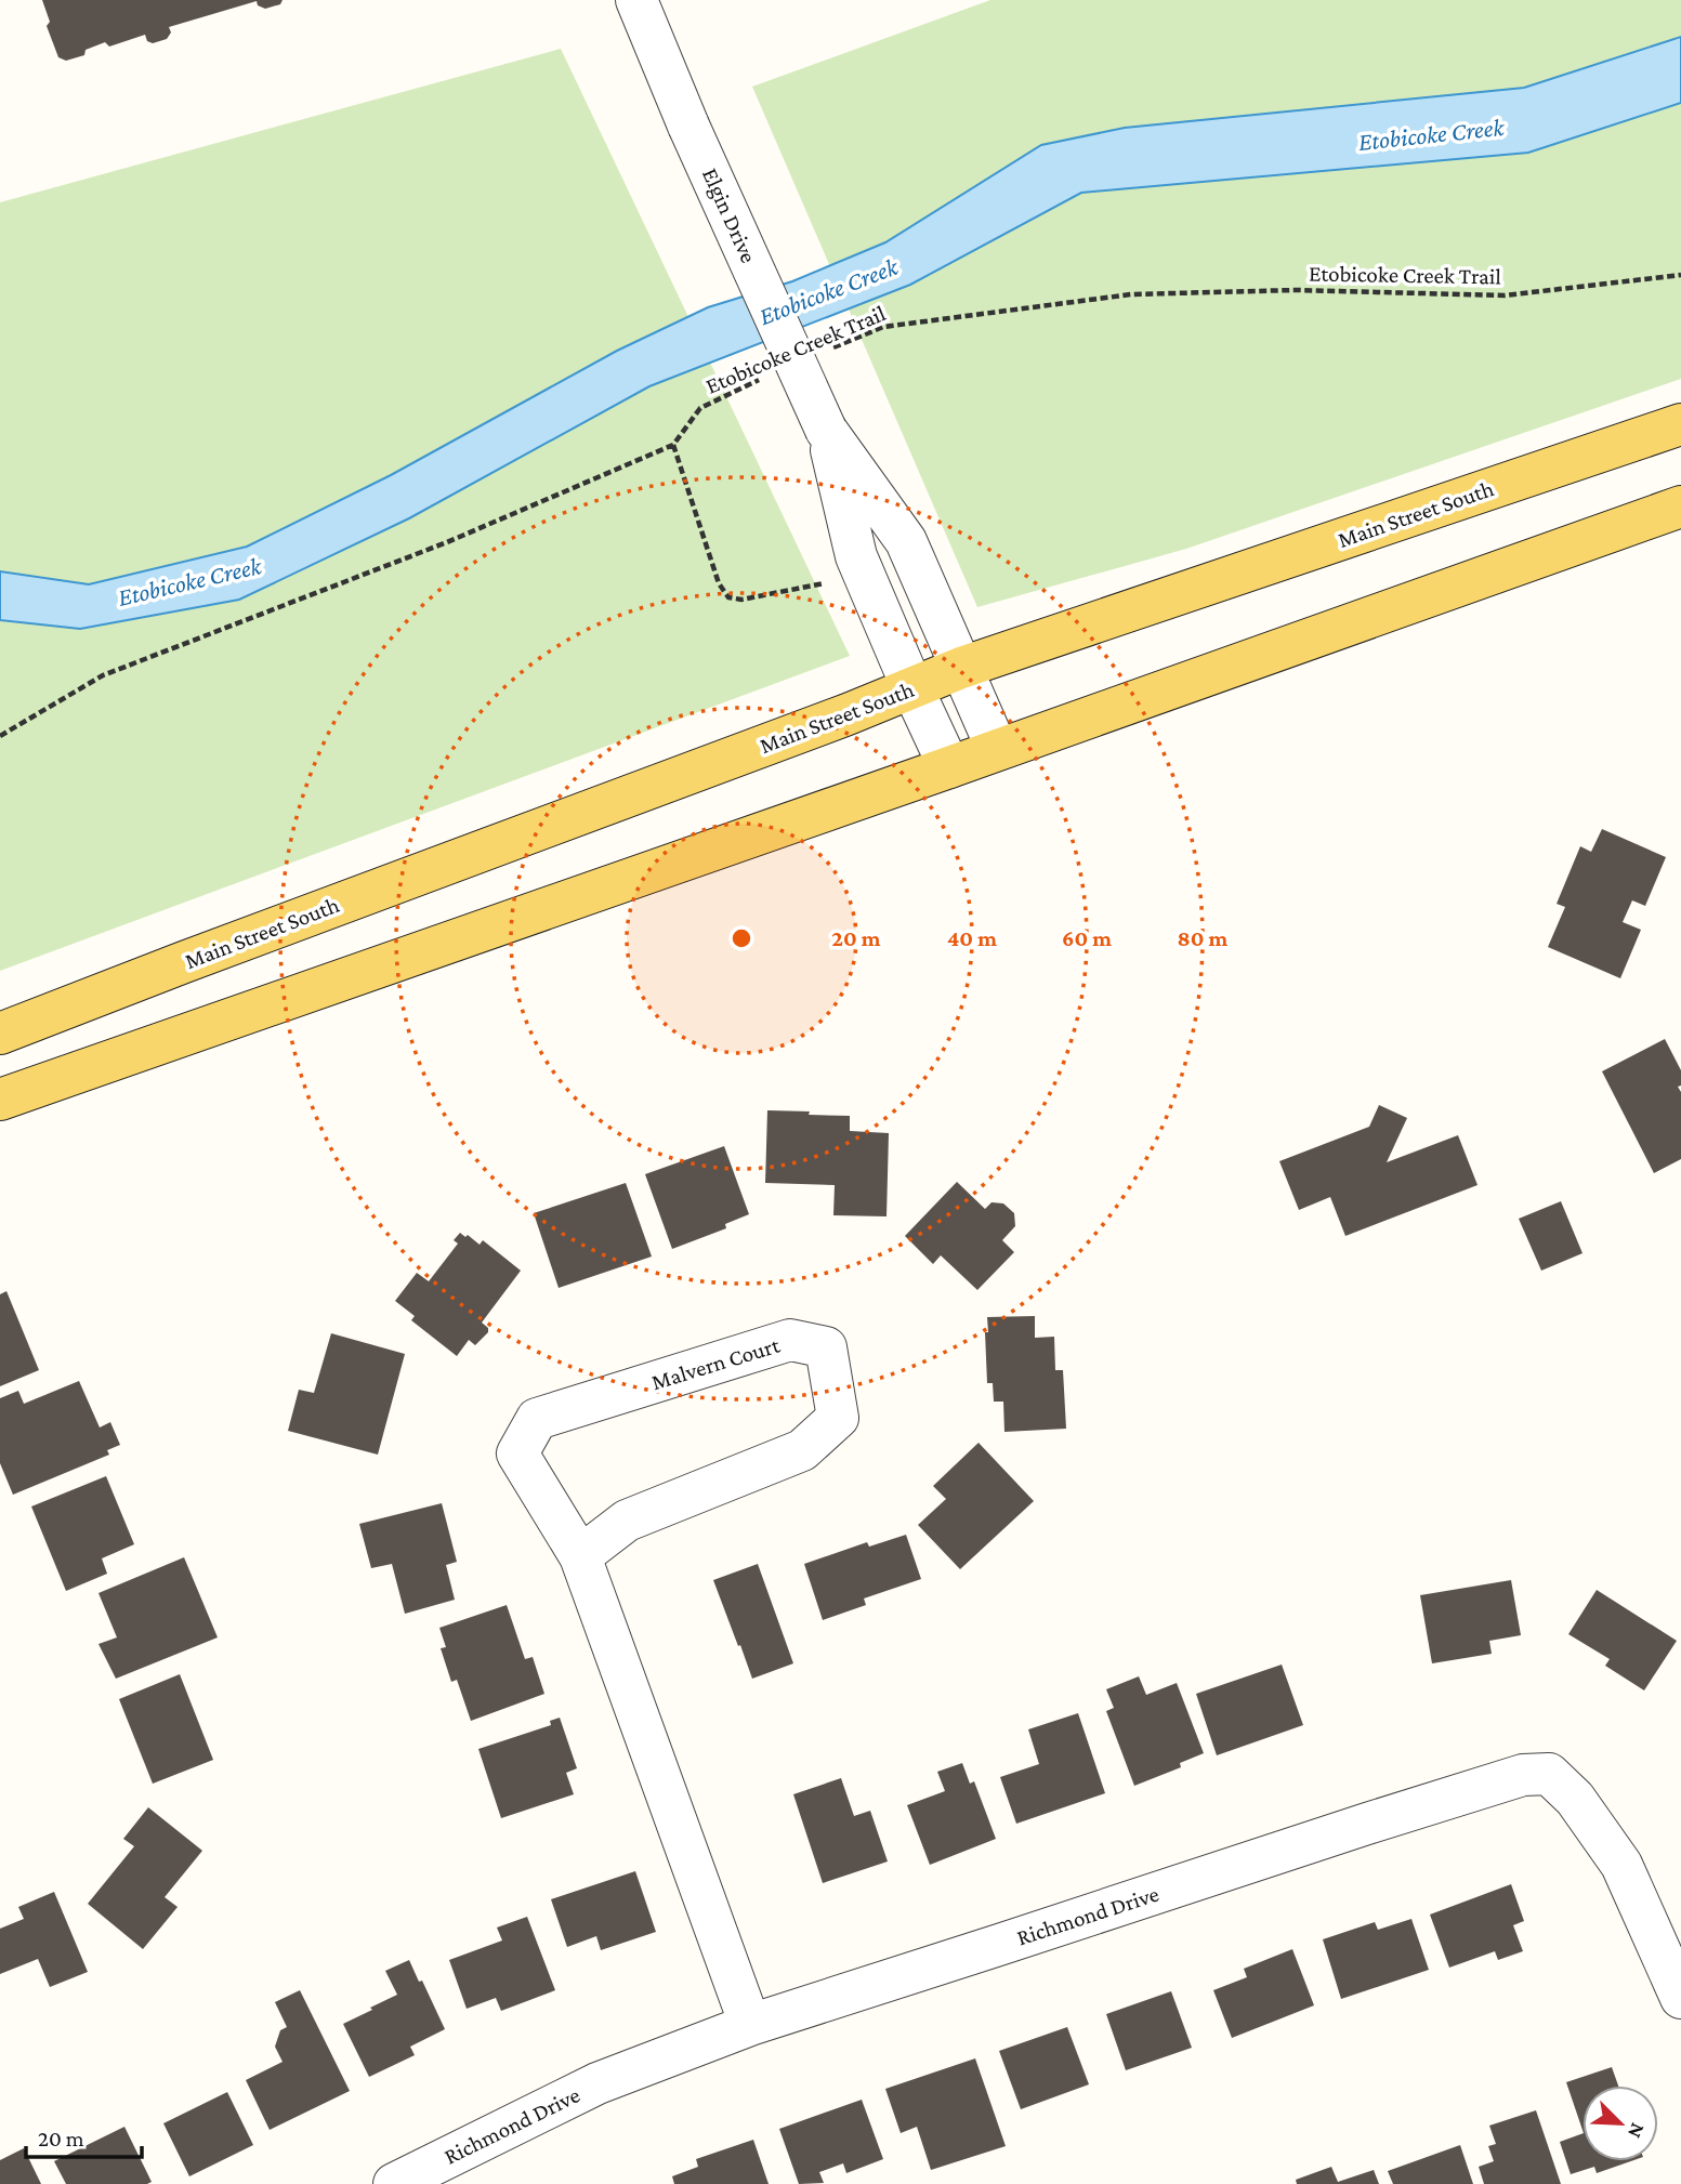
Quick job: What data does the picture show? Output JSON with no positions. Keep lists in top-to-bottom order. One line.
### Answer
{"streets":{"main road":["Main Street South"],"street":["Elgin Drive","Malvern Court","Richmond Drive"],"path":["Etobicoke Creek Trail"]},"crossings":[["Elgin Drive","Main Street South"],["Malvern Court","Richmond Drive"]],"water":["Etobicoke Creek"],"scale_bar":"20 m","north":"bottom right","rings":["20 m","40 m","60 m","80 m"]}
